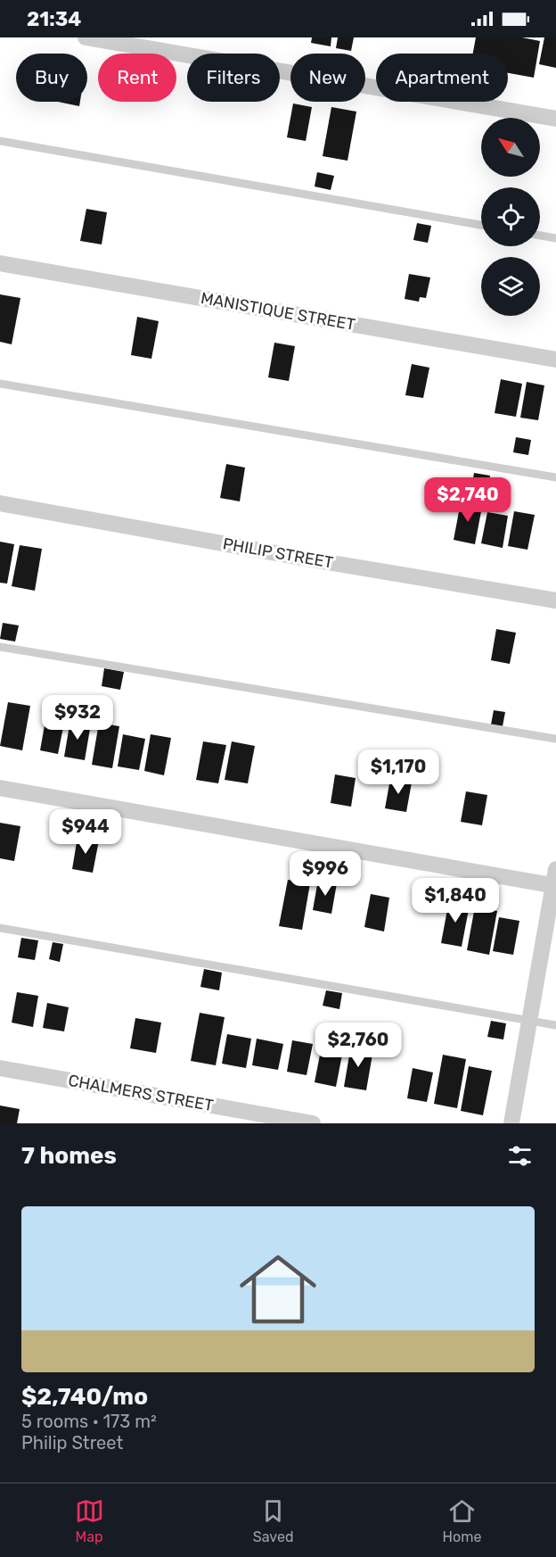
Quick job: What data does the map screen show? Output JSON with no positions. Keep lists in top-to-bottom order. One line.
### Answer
{"streets":{"street":["MANISTIQUE STREET","PHILIP STREET","CHALMERS STREET"]},"north":"top left","page":{"status":"21:34","chip":["Buy","Rent","Filters","New","Apartment"],"price":["$2,740","$932","$1,170","$944","$996","$1,840","$2,760"],"heading":"7 homes","list":[{"name":"$2,740/mo","note":"5 rooms · 173 m² · Philip Street"}],"tabs":["Map","Saved","Home"]}}
